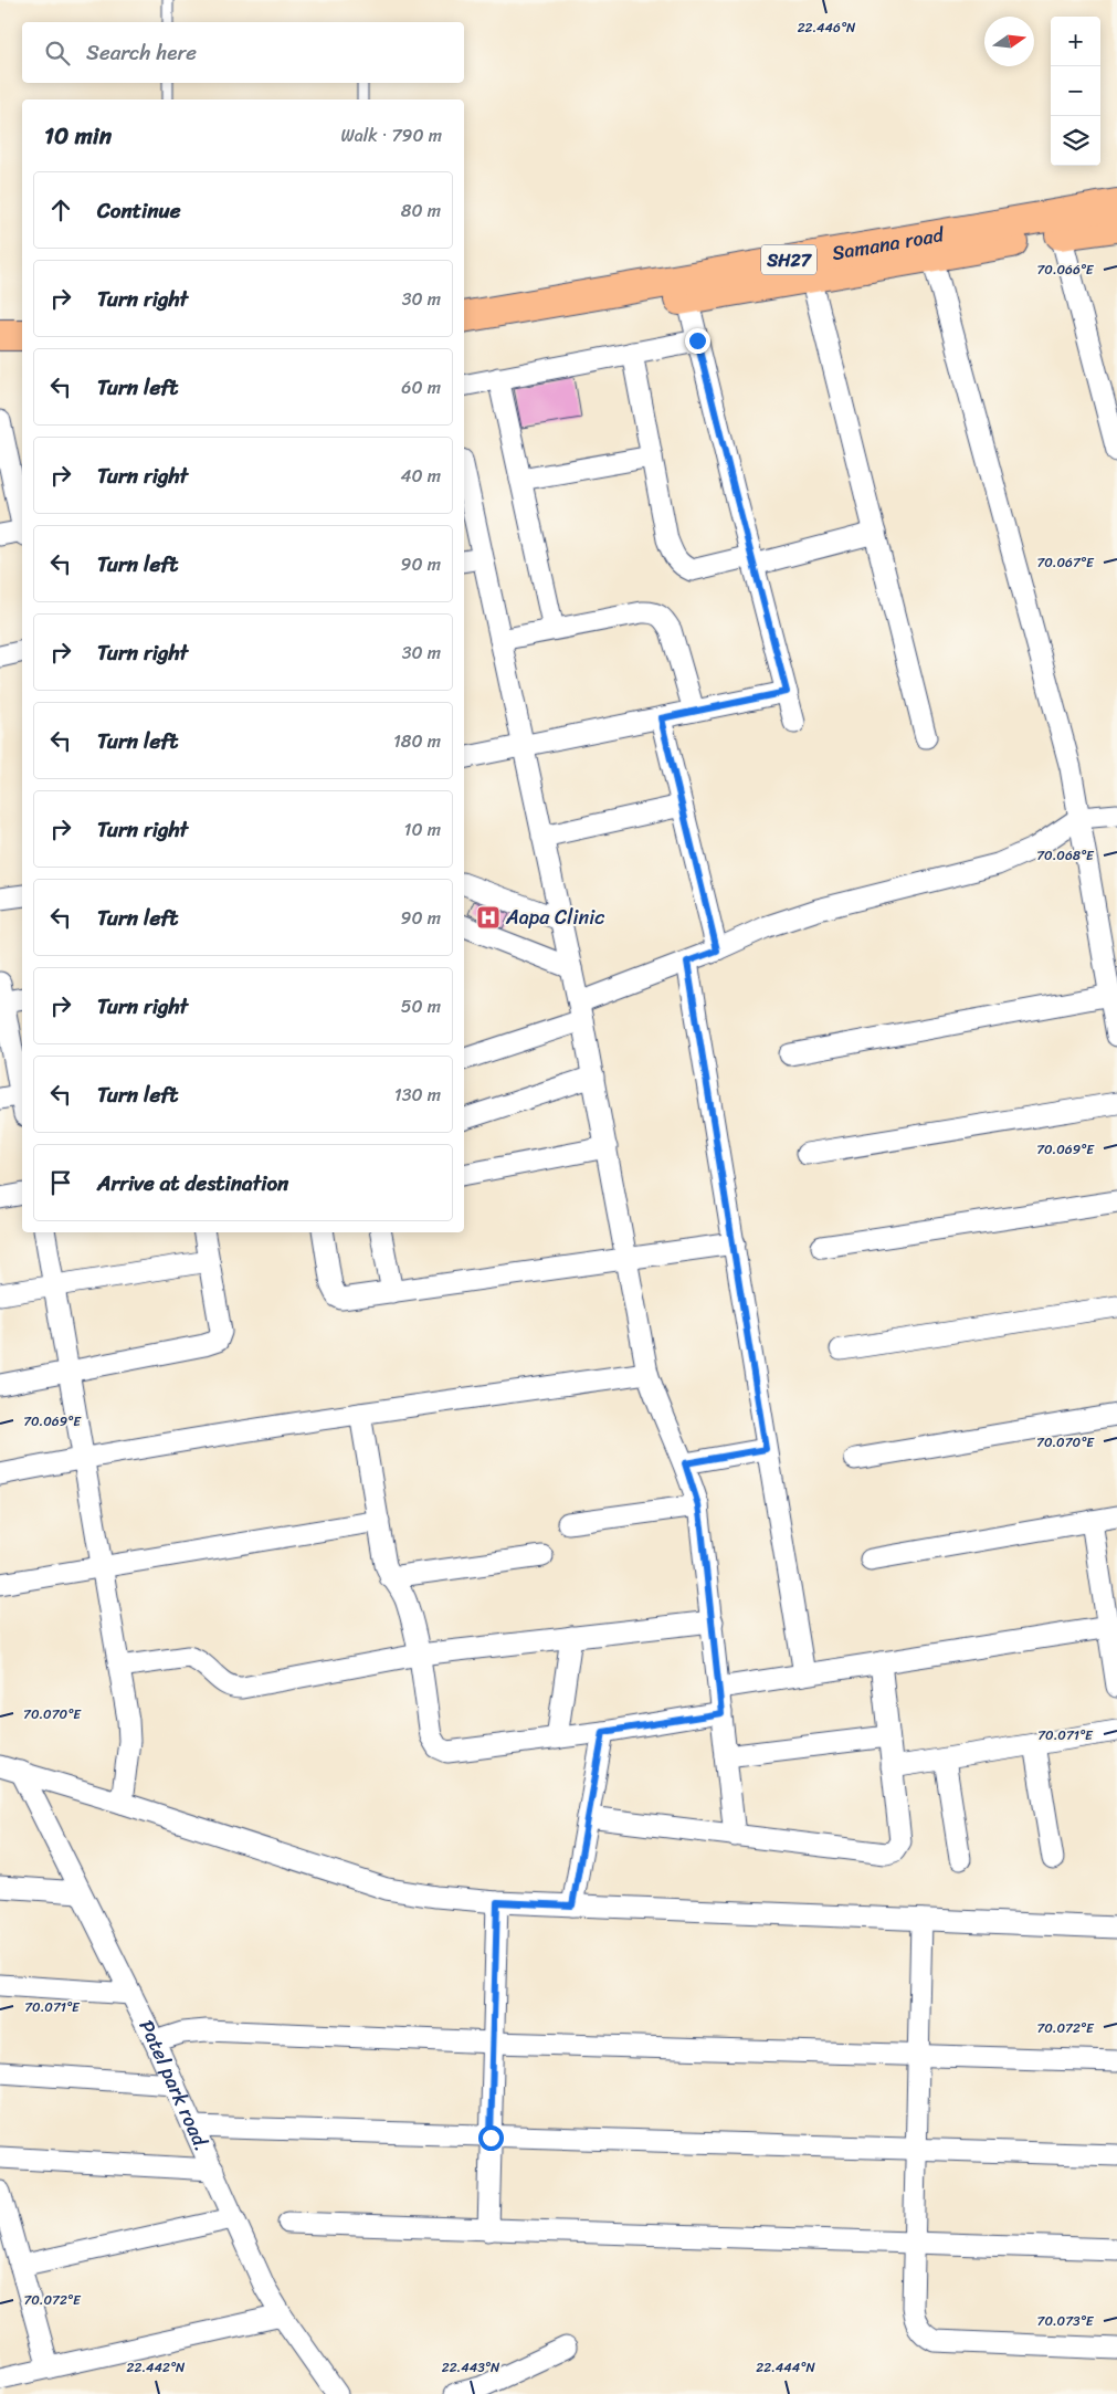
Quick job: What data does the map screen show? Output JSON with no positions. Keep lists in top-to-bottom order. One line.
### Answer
{"streets":{"main road":["Samana road","SH27"],"street":["Patel park road."]},"places":{"hospital":["Aapa Clinic"]},"north":"right","page":{"map_buttons":["+","−"],"search":"Search here","heading":["10 min","Walk · 790 m"],"list":[["Continue","80 m"],["Turn right","30 m"],["Turn left","60 m"],["Turn right","40 m"],["Turn left","90 m"],["Turn right","30 m"],["Turn left","180 m"],["Turn right","10 m"],["Turn left","90 m"],["Turn right","50 m"],["Turn left","130 m"],"Arrive at destination"]},"coordinates":["22.446°N","70.066°E","70.067°E","70.068°E","70.069°E","70.070°E","70.071°E","70.072°E","70.073°E","22.442°N","22.443°N","22.444°N"]}
